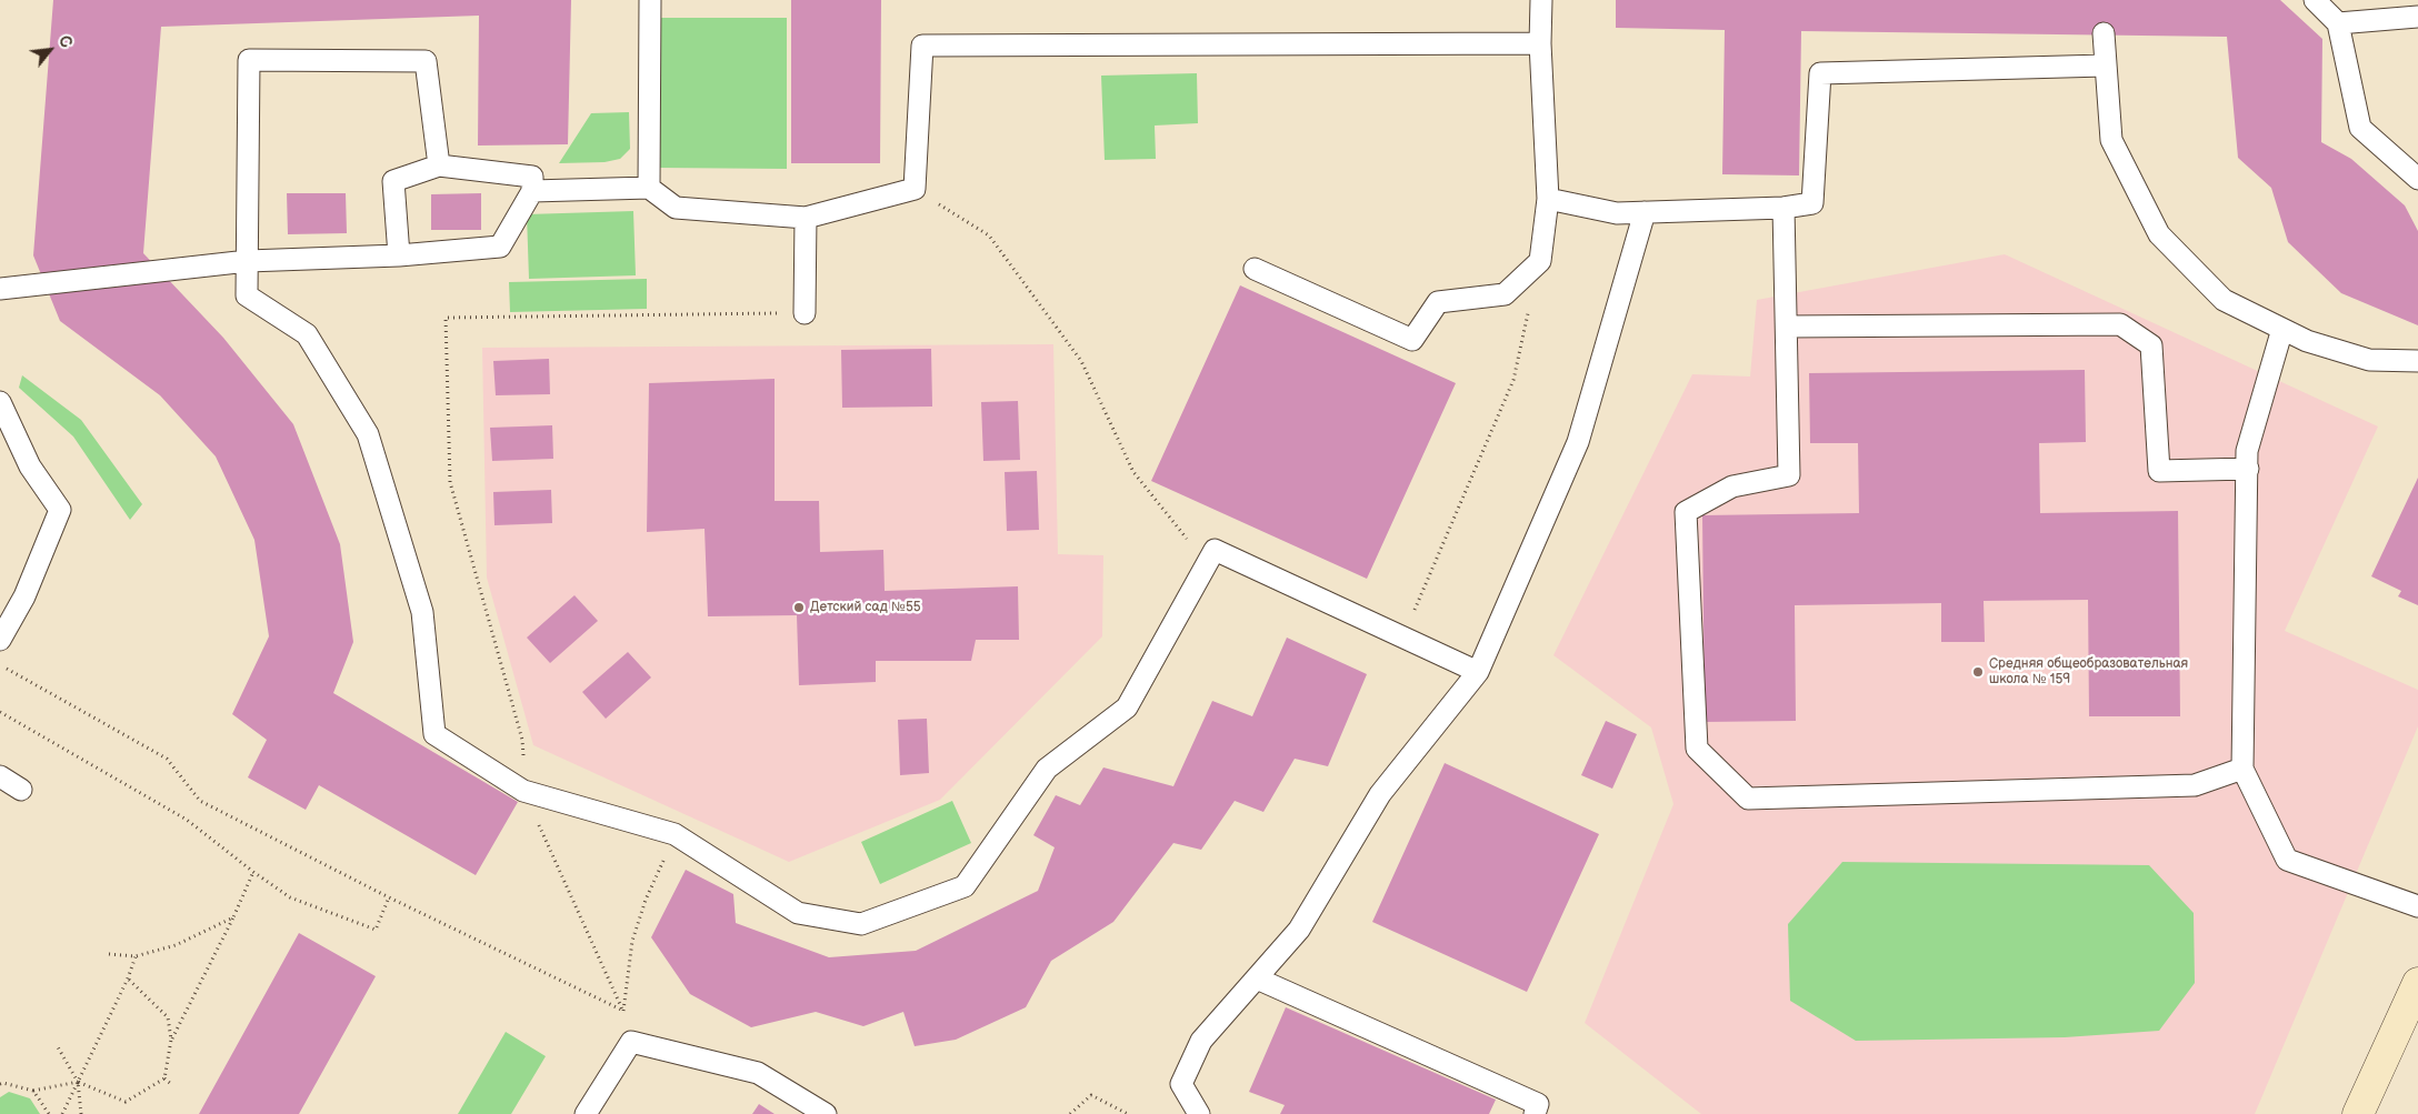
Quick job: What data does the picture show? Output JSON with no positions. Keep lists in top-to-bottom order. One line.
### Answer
{"places":["Детский сад №55","Средняя общеобразовательная школа № 159"],"north":"top right"}
